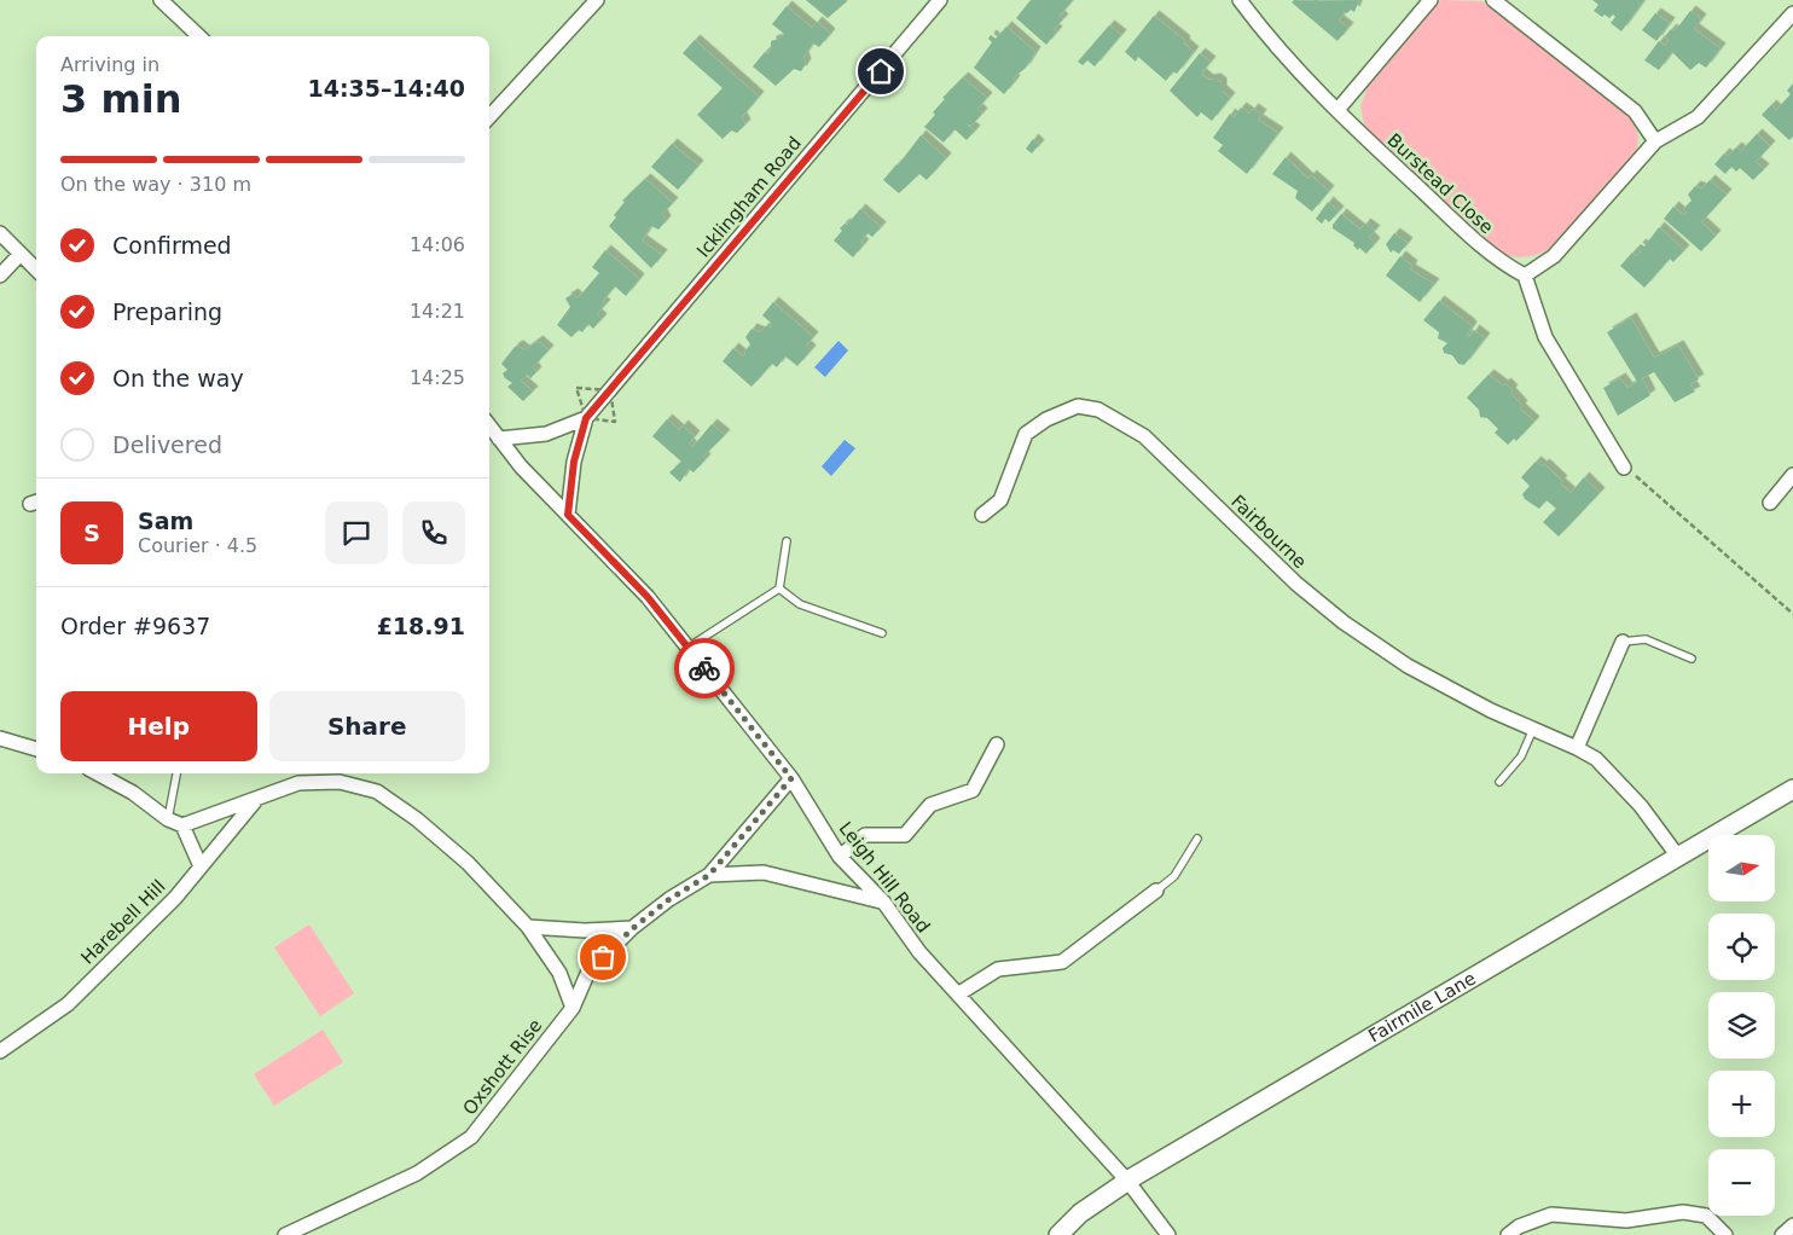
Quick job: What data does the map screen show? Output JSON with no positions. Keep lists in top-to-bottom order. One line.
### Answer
{"streets":{"street":["Burstead Close","Icklingham Road","Fairbourne","Leigh Hill Road","Harebell Hill","Fairmile Lane","Oxshott Rise"]},"crossings":[["Icklingham Road","Leigh Hill Road"],["Fairbourne","Fairmile Lane"],["Leigh Hill Road","Fairmile Lane"],["Leigh Hill Road","Oxshott Rise"]],"north":"right","page":{"heading":["3 min","Arriving in","14:35–14:40"],"panel":["Sam","Courier · 4.5","Order #9637","£18.91"],"bar":"On the way · 310 m","list":[["Confirmed","14:06"],["Preparing","14:21"],["On the way","14:25"],"Delivered"],"round":"S","buttons":["Help","Share"],"map_buttons":["+","−"]}}
